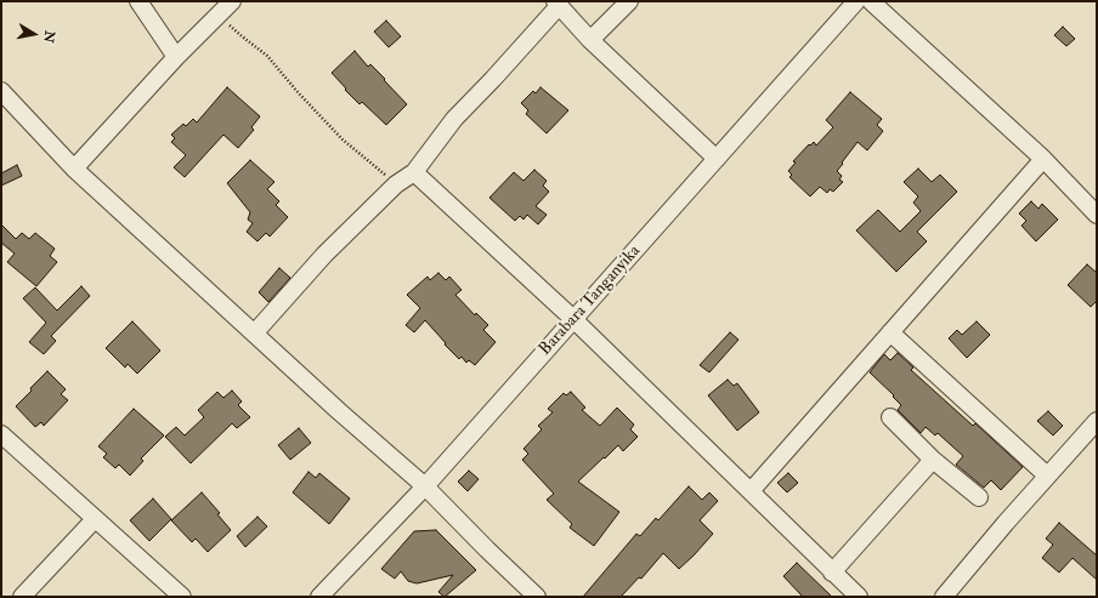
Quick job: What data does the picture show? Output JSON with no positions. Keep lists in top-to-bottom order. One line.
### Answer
{"streets":{"street":["Barabara Tanganyika"]},"north":"right"}
